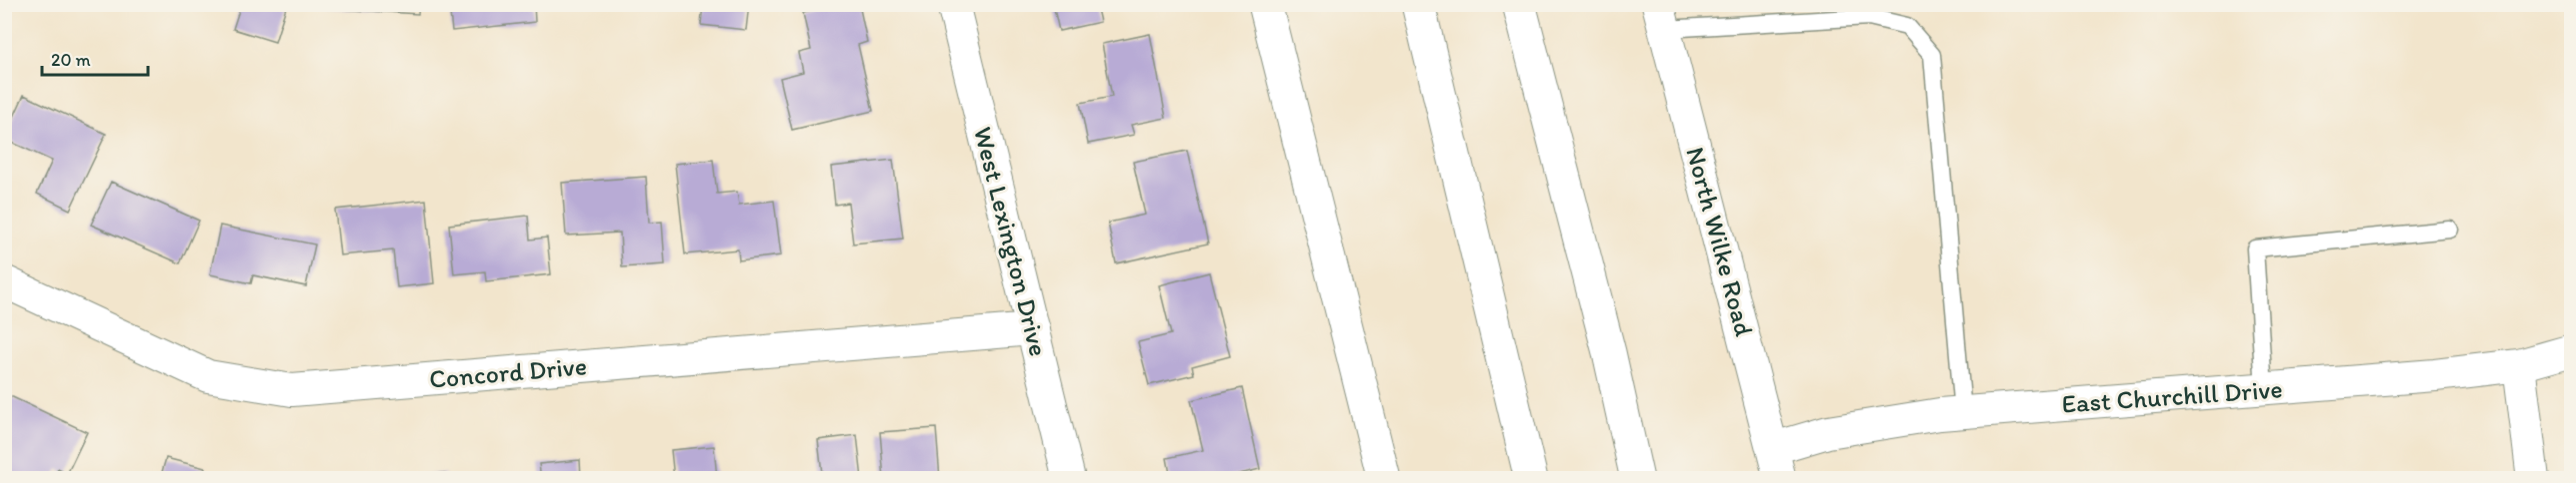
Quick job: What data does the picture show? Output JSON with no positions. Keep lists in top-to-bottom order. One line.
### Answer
{"streets":{"street":["West Lexington Drive","North Wilke Road","Concord Drive","East Churchill Drive"]},"crossings":[["West Lexington Drive","Concord Drive"],["North Wilke Road","East Churchill Drive"]],"scale_bar":"20 m"}
